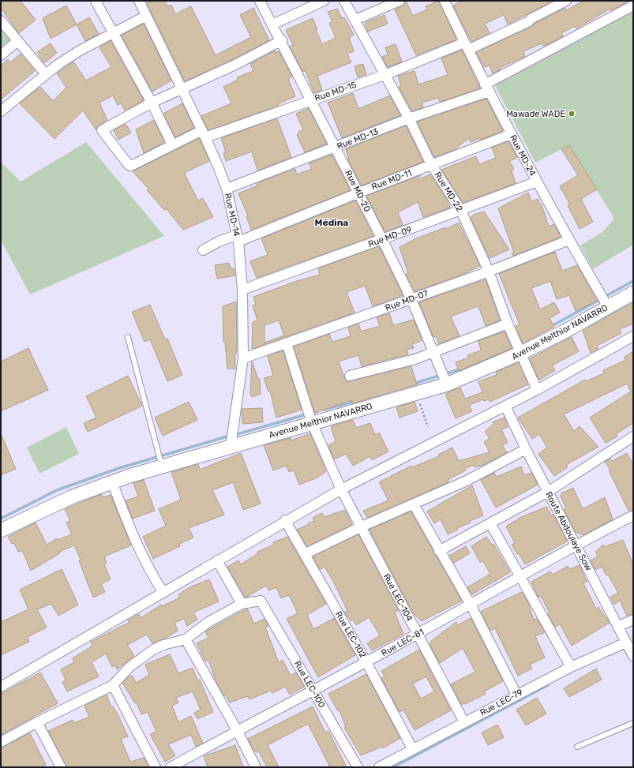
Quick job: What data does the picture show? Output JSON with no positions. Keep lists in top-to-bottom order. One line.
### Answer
{"streets":{"street":["Rue MD-15","Rue MD-13","Rue MD-24","Rue MD-11","Rue MD-20","Rue MD-22","Rue MD-14","Rue MD-09","Rue MD-07","Avenue Melthior NAVARRO","Route Abdoulaye Sow","Rue LEC-104","Rue LEC-102","Rue LEC-81","Rue LEC-100","Rue LEC-79"]},"crossings":[["Rue MD-15","Rue MD-24"],["Rue MD-15","Rue MD-20"],["Rue MD-15","Rue MD-22"],["Rue MD-15","Rue MD-14"],["Rue MD-13","Rue MD-24"],["Rue MD-13","Rue MD-20"],["Rue MD-13","Rue MD-22"],["Rue MD-13","Rue MD-14"],["Rue MD-24","Rue MD-11"],["Rue MD-24","Rue MD-09"],["Rue MD-24","Rue MD-07"],["Rue MD-24","Avenue Melthior NAVARRO"],["Rue MD-11","Rue MD-20"],["Rue MD-11","Rue MD-22"],["Rue MD-11","Rue MD-14"],["Rue MD-20","Rue MD-09"],["Rue MD-20","Rue MD-07"],["Rue MD-20","Avenue Melthior NAVARRO"],["Rue MD-22","Rue MD-09"],["Rue MD-22","Rue MD-07"],["Rue MD-22","Avenue Melthior NAVARRO"],["Rue MD-14","Rue MD-09"],["Rue MD-14","Rue MD-07"],["Rue MD-14","Avenue Melthior NAVARRO"],["Rue MD-07","Rue LEC-104"],["Avenue Melthior NAVARRO","Rue LEC-104"],["Route Abdoulaye Sow","Rue LEC-81"],["Route Abdoulaye Sow","Rue LEC-79"],["Rue LEC-104","Rue LEC-81"],["Rue LEC-104","Rue LEC-79"],["Rue LEC-102","Rue LEC-81"],["Rue LEC-102","Rue LEC-79"],["Rue LEC-81","Rue LEC-100"]],"districts":["Médina"],"places":["Mawade WADE"]}
